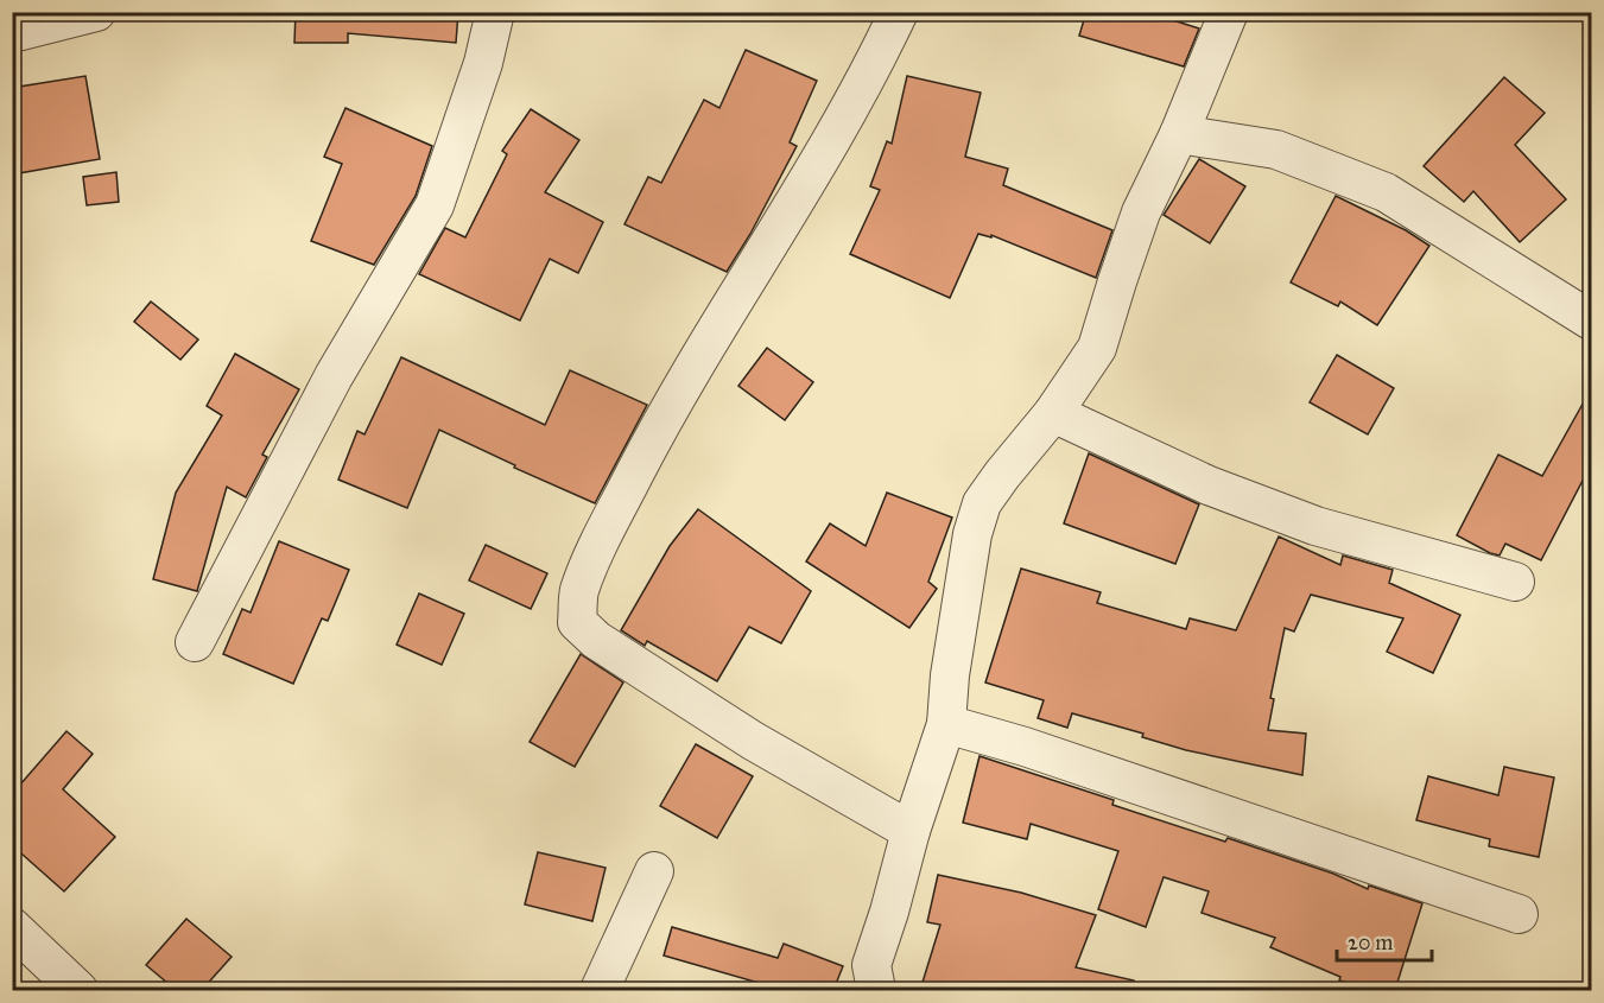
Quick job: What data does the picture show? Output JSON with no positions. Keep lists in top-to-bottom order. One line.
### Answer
{"scale_bar":"20 m"}
